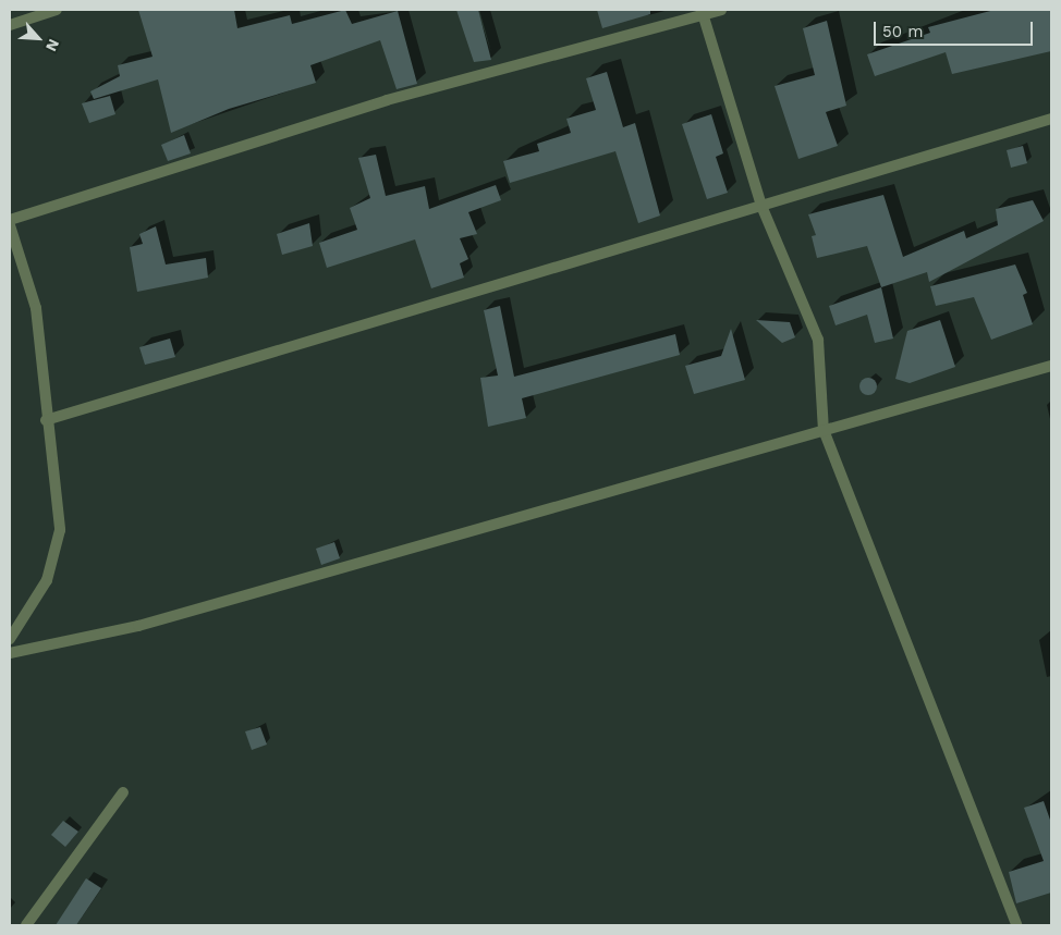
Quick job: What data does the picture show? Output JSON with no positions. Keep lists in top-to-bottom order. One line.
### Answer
{"scale_bar":"50 m","north":"bottom right"}
